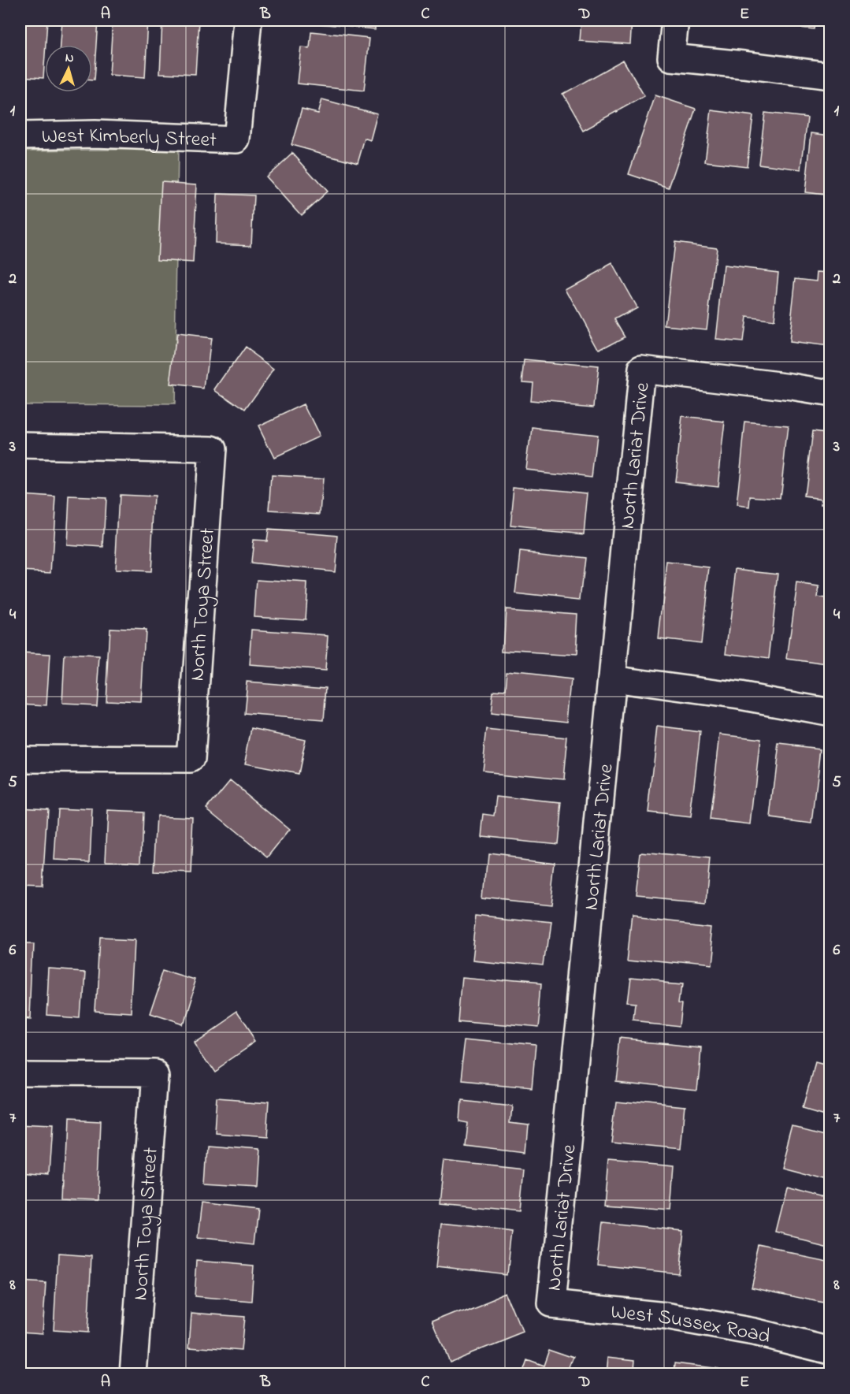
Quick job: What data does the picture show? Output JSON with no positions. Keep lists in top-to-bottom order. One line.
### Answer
{"streets":{"street":["West Kimberly Street","North Lariat Drive","North Toya Street","West Sussex Road"]},"crossings":[["North Lariat Drive","West Sussex Road"]],"north":"top","grid":{"columns":["A","B","C","D","E"],"rows":["1","2","3","4","5","6","7","8"]}}
